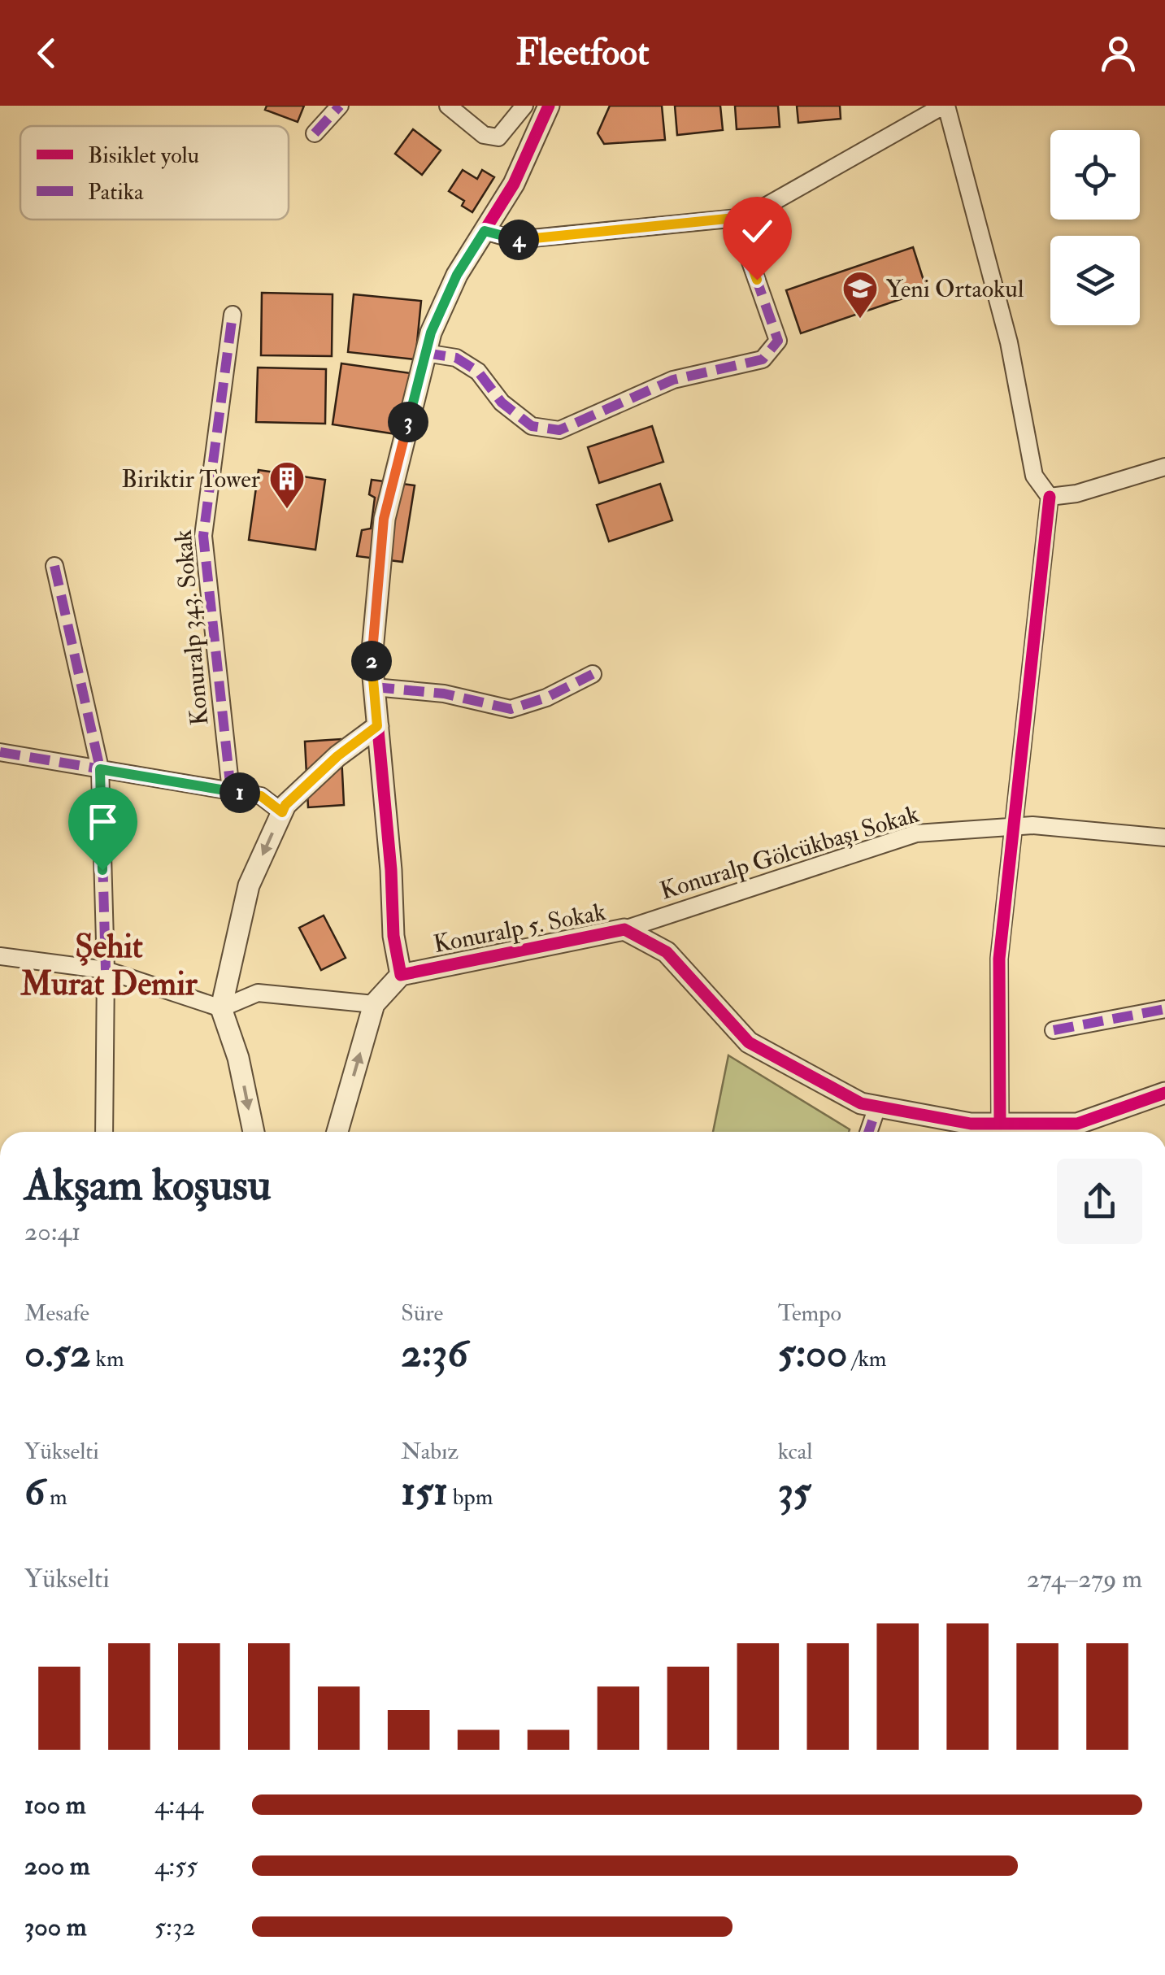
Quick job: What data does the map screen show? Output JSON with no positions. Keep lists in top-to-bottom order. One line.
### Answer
{"streets":{"street":["Konuralp 343. Sokak","Konuralp Gölcükbaşı Sokak","Konuralp 5. Sokak"]},"crossings":[["Konuralp Gölcükbaşı Sokak","Konuralp 5. Sokak"]],"districts":["Şehit Murat Demir"],"places":{"school or university":["Yeni Ortaokul"],"building":["Biriktir Tower"]},"legend":["Bisiklet yolu","Patika"],"page":{"header":"Fleetfoot","pins":["4","3","2","1"],"heading":["Akşam koşusu","20:41"],"stats":[["Mesafe","0.52 km"],["Süre","2:36"],["Tempo","5:00 /km"],["Yükselti","6 m"],["Nabız","151 bpm"],["kcal","35"]],"chart":["Yükselti","274–279 m"],"list":[{"name":"100 m","note":"4:44"},{"name":"200 m","note":"4:55"},{"name":"300 m","note":"5:32"}]}}
